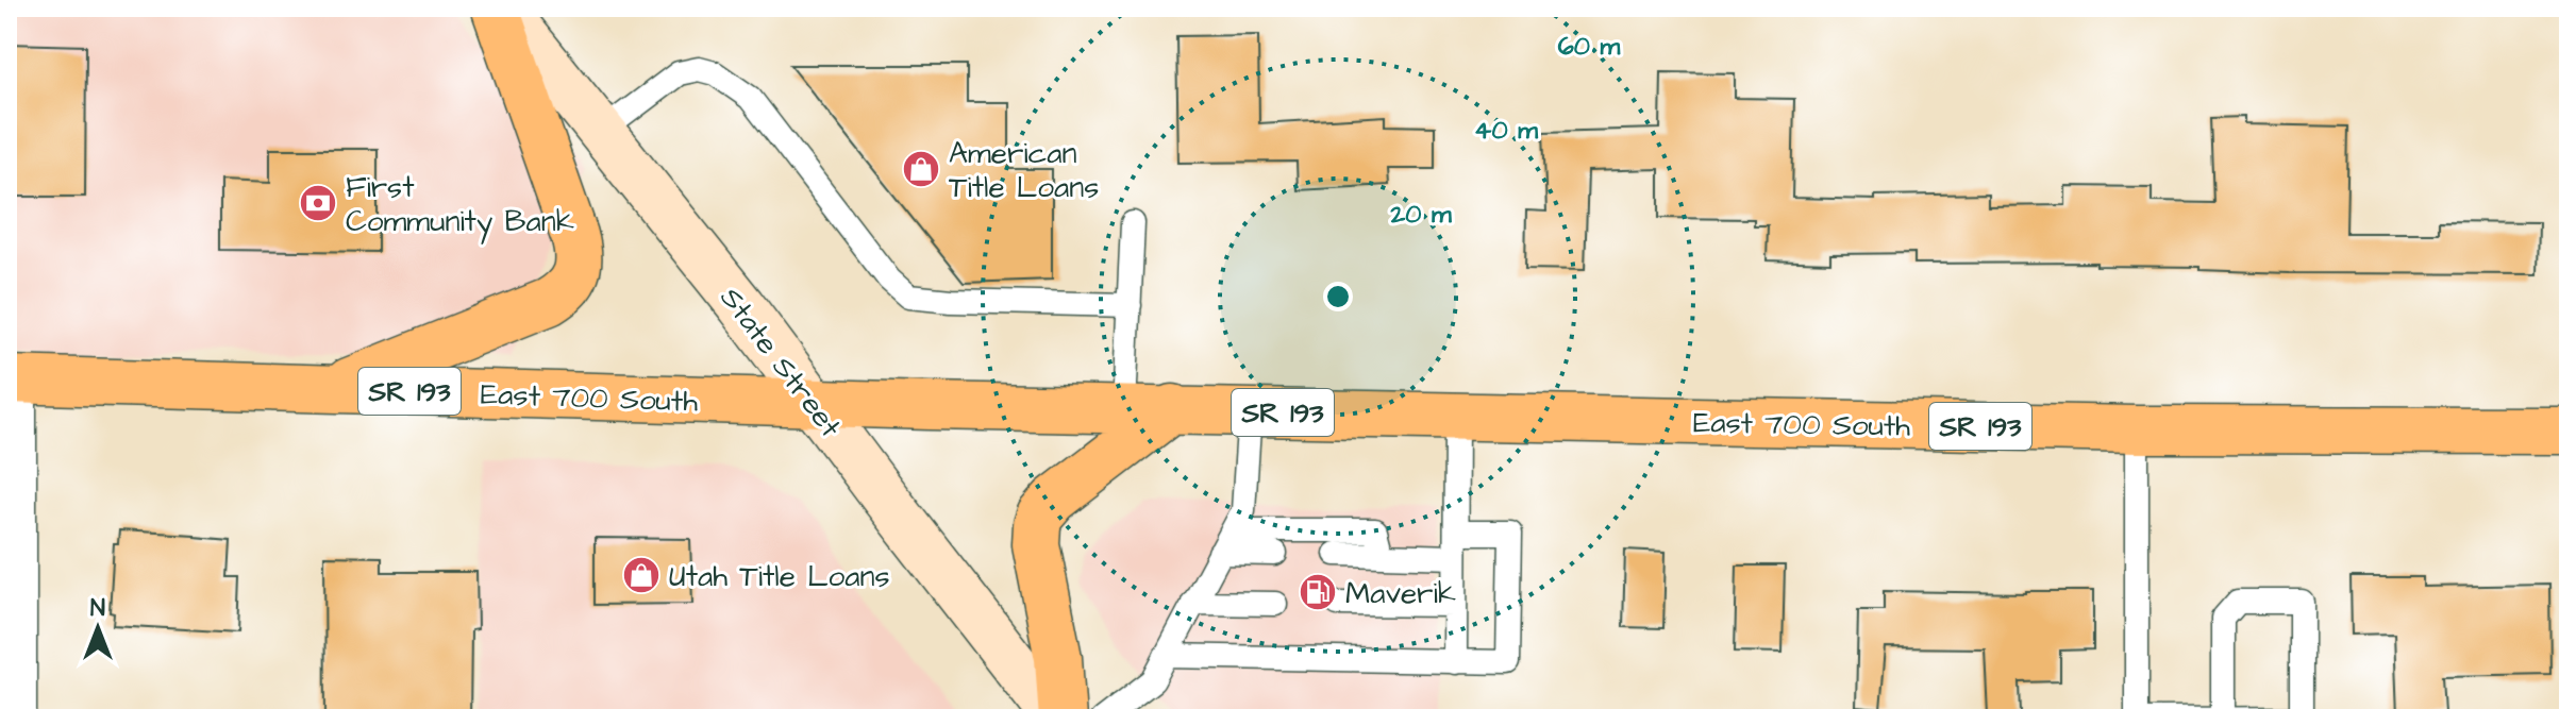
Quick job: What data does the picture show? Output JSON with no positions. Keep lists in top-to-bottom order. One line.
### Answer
{"streets":{"main road":["State Street","SR 193","East 700 South"]},"crossings":[["State Street","East 700 South"],["SR 193","East 700 South"]],"places":{"shop":["American Title Loans","Utah Title Loans"],"bank":["First Community Bank"],"fuel station":["Maverik"]},"north":"top","rings":["60 m","40 m","20 m"]}
